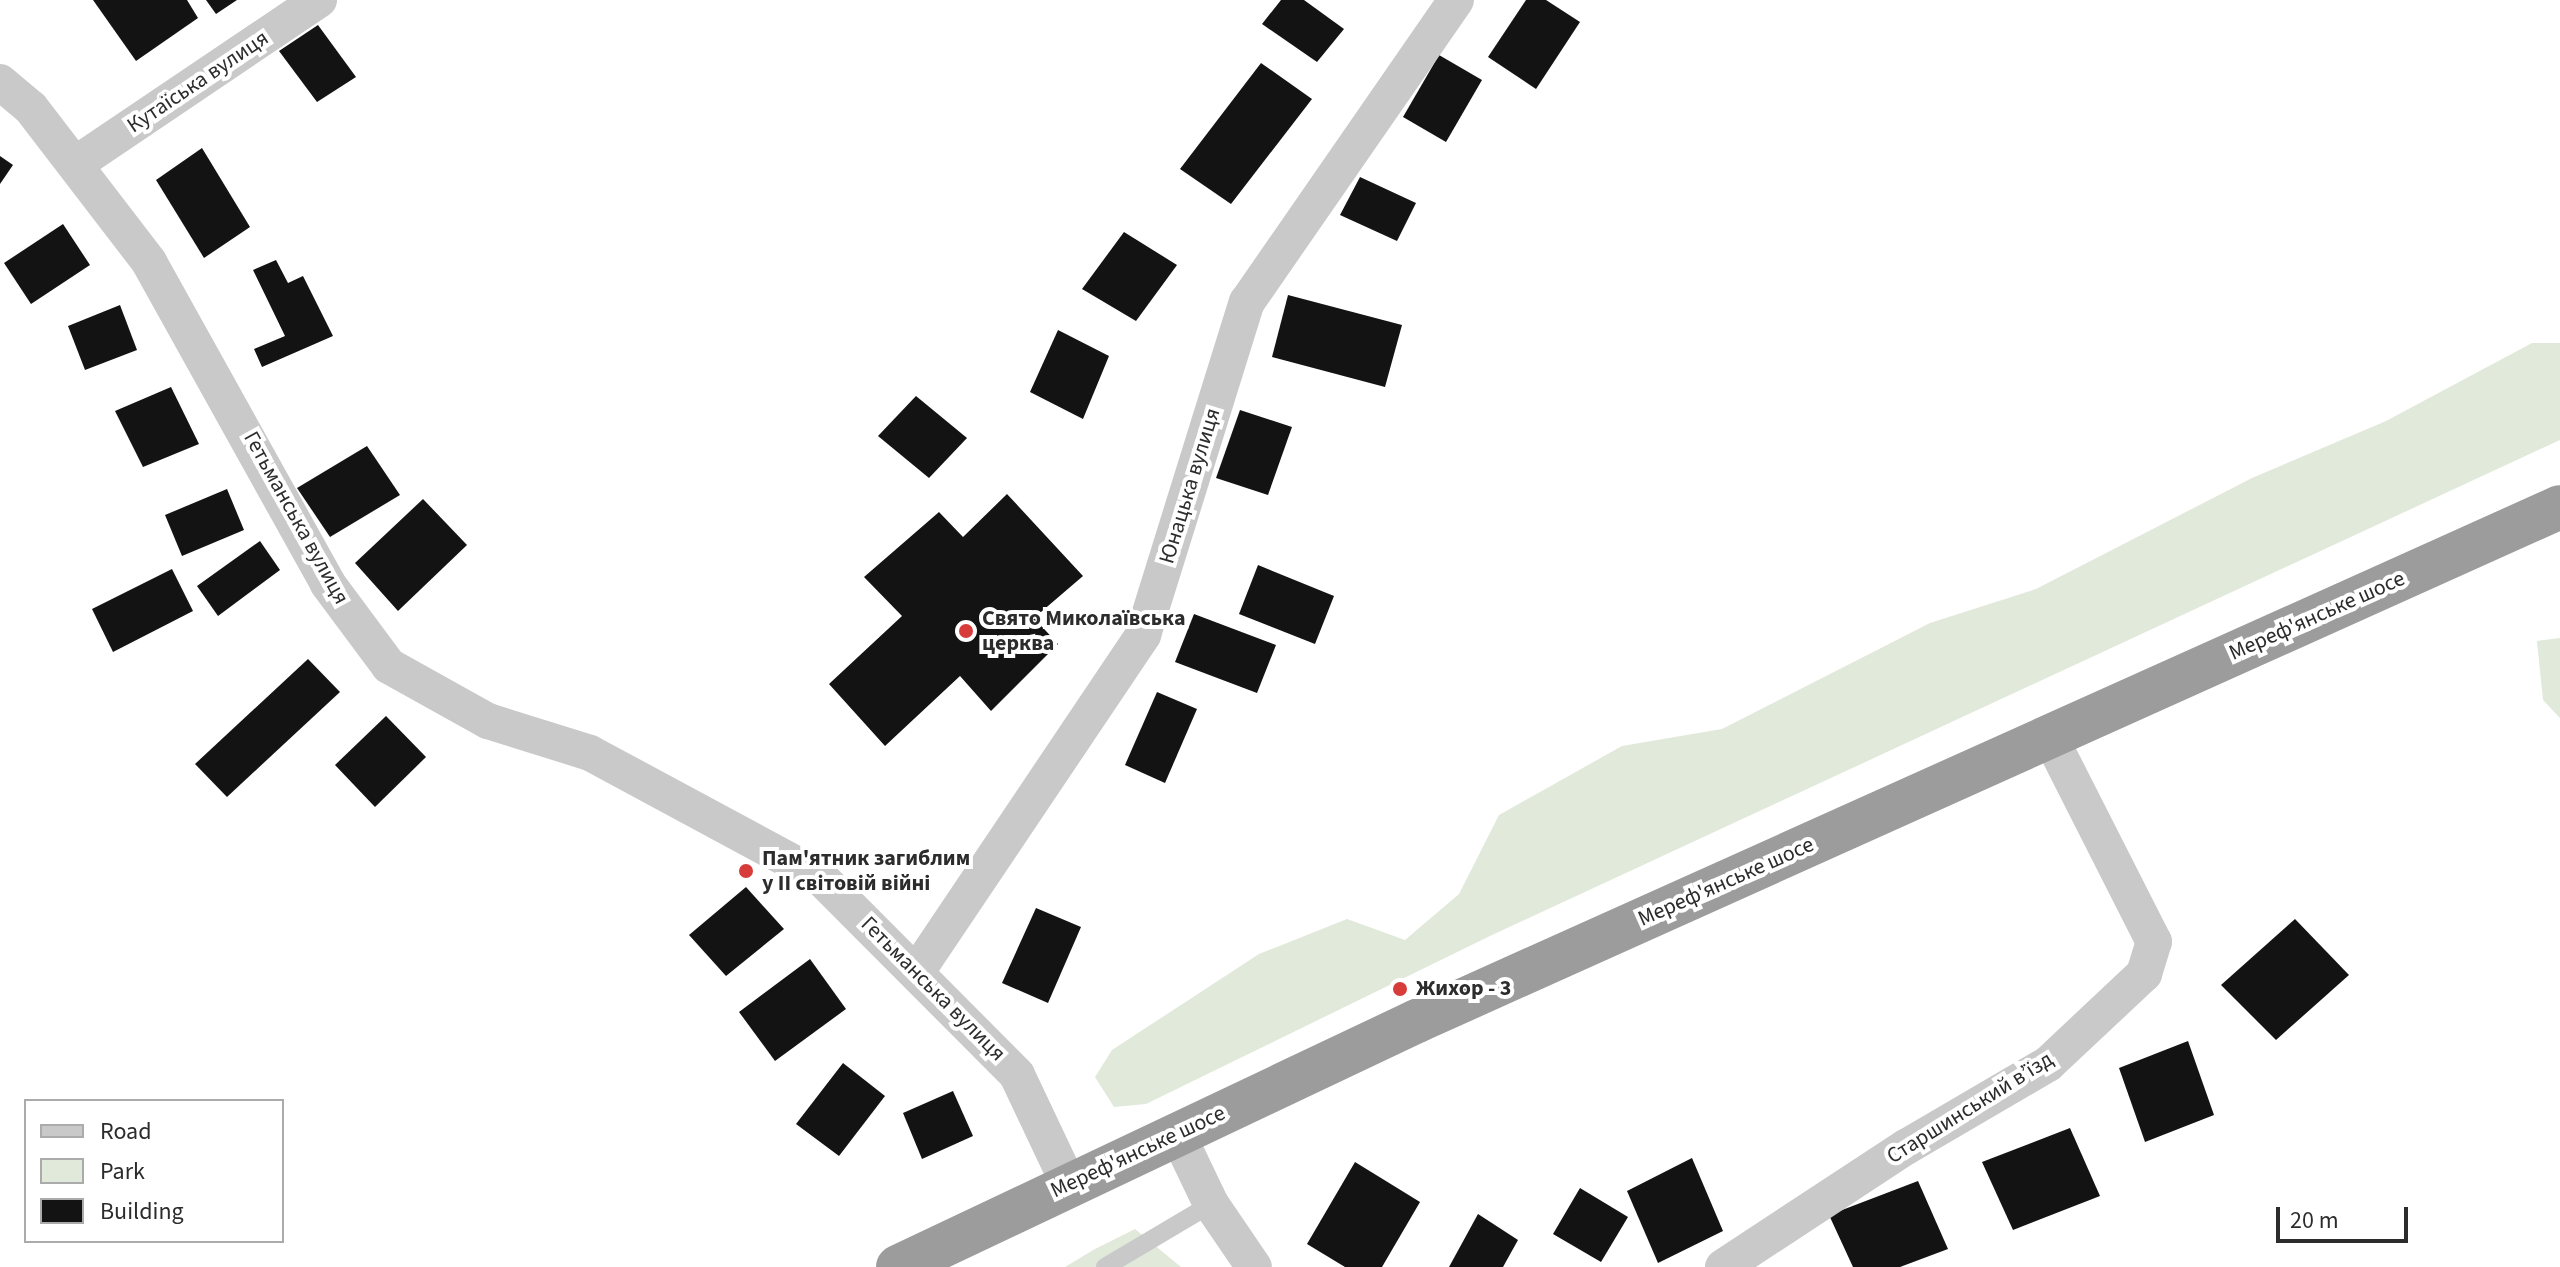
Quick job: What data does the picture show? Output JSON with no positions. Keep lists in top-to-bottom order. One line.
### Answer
{"streets":{"highway":["Мереф'янське шосе"],"street":["Кутаїська вулиця","Юнацька вулиця","Гетьманська вулиця","Старшинський в’їзд"]},"crossings":[["Кутаїська вулиця","Гетьманська вулиця"],["Юнацька вулиця","Гетьманська вулиця"],["Гетьманська вулиця","Мереф'янське шосе"],["Мереф'янське шосе","Старшинський в’їзд"]],"places":["Свято Миколаївська церква","Пам'ятник загиблим у II світовій війні","Жихор - 3"],"legend":["Road","Park","Building"],"scale_bar":"20 m"}
